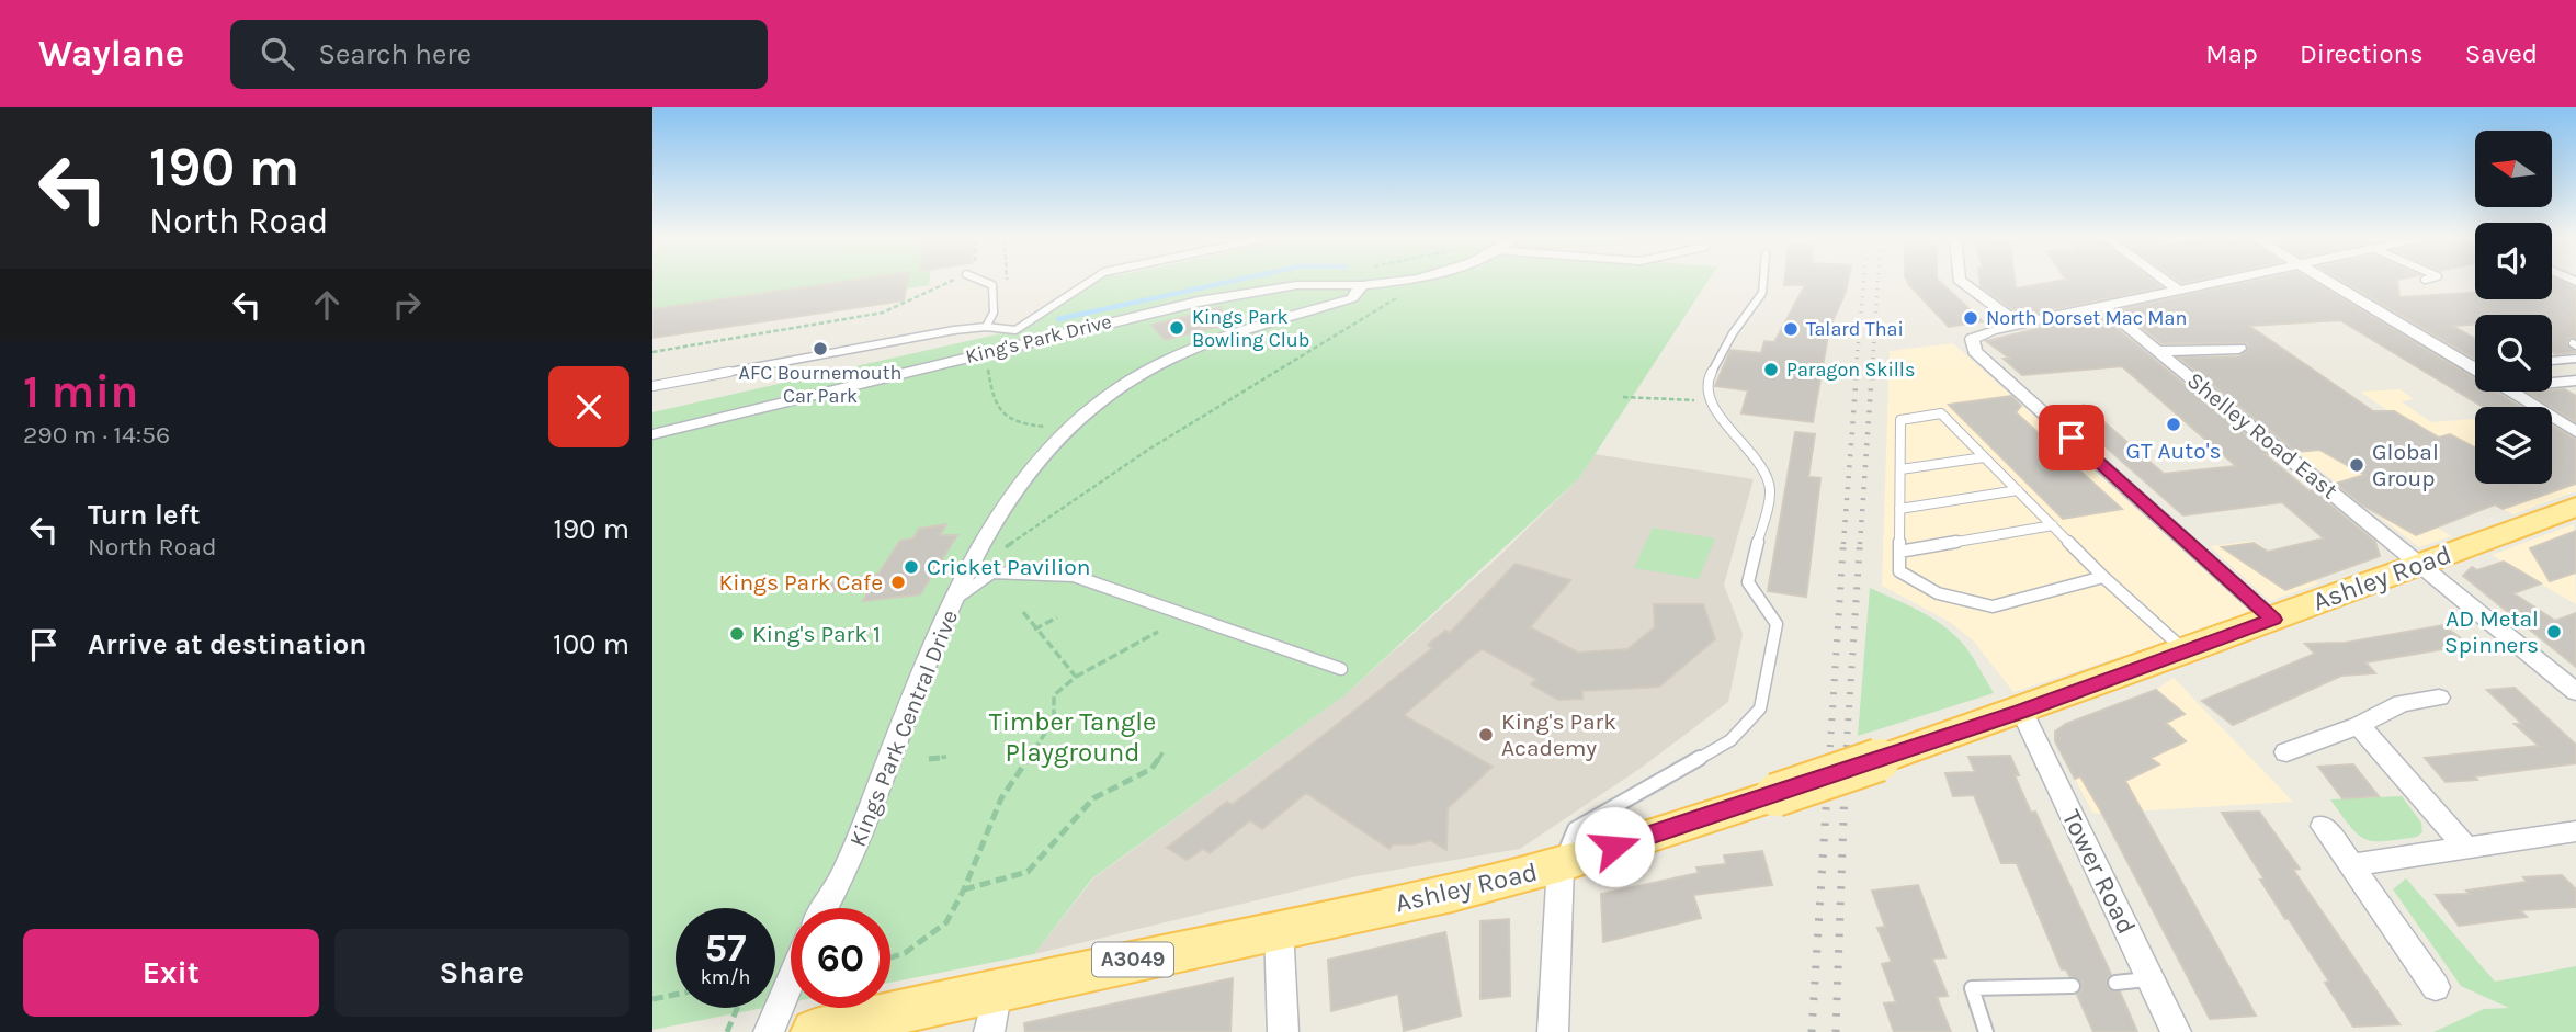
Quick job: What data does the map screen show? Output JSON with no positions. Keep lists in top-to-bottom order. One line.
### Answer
{"streets":{"main road":["Ashley Road","A3049"],"street":["King's Park Drive","Shelley Road East","Kings Park Central Drive","Tower Road"]},"crossings":[["King's Park Drive","Kings Park Central Drive"],["Shelley Road East","Ashley Road"],["Ashley Road","Tower Road"]],"parks":["Timber Tangle Playground"],"places":["North Dorset Mac Man","Kings Park Bowling Club","Talard Thai","AFC Bournemouth Car Park","Paragon Skills","GT Auto's","Global Group","Cricket Pavilion","Kings Park Cafe","AD Metal Spinners","King's Park 1","King's Park Academy"],"north":"left","page":{"header":"Waylane","search":"Search here","nav":["Map","Directions","Saved"],"turn":["190 m","North Road"],"heading":["1 min","290 m · 14:56"],"list":[{"name":"Turn left","note":"North Road","value":"190 m"},{"name":"Arrive at destination","value":"100 m"}],"speed":"57 km/h","limit":"60","buttons":["Exit","Share"]}}
